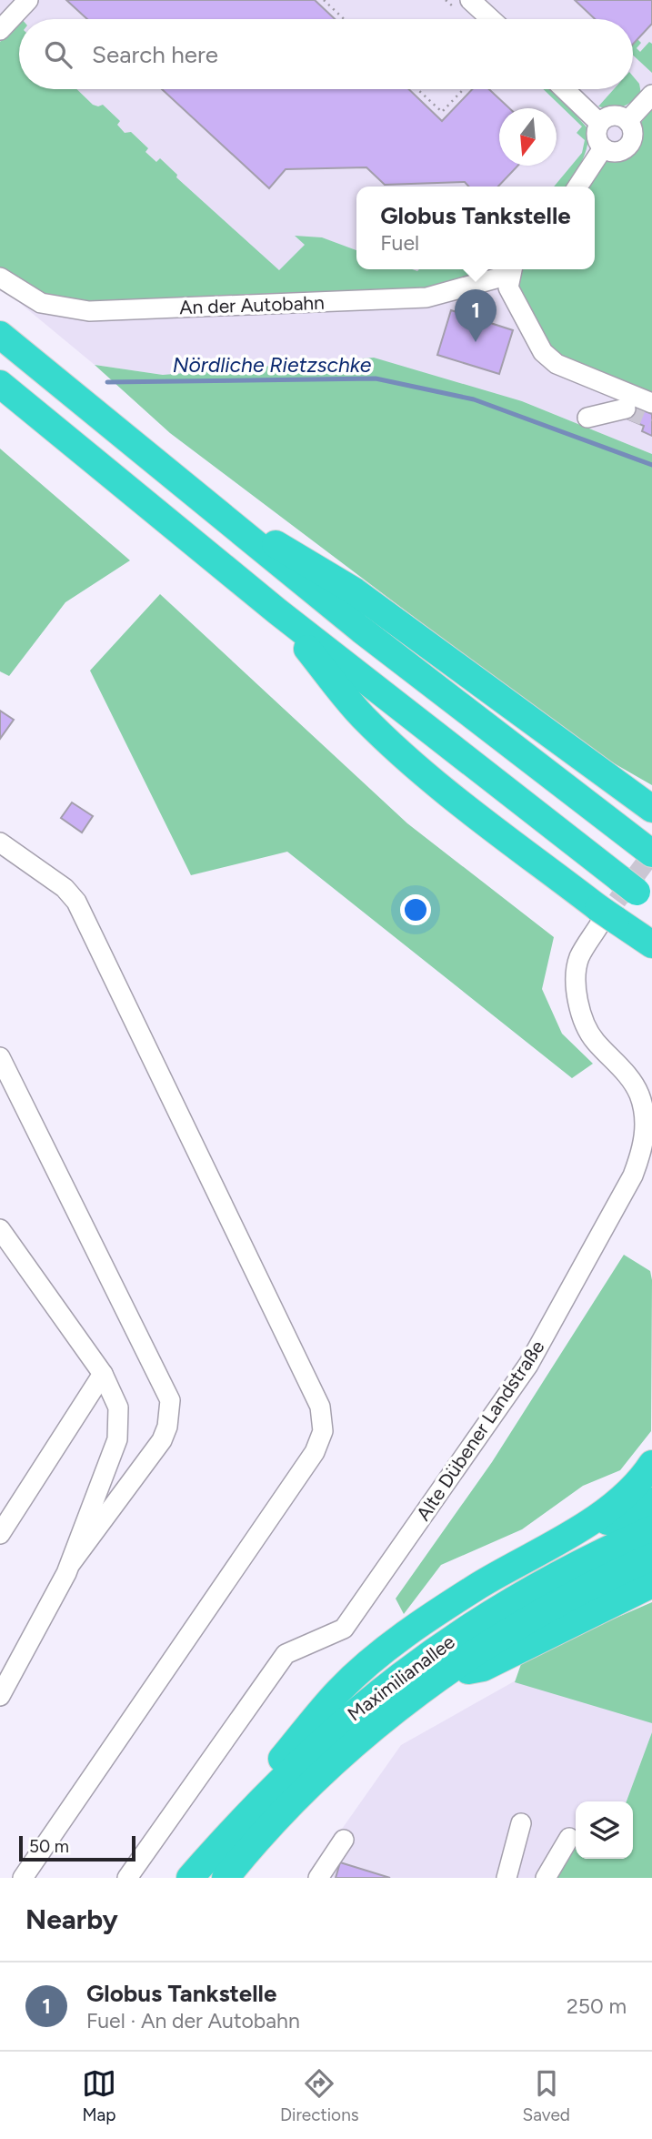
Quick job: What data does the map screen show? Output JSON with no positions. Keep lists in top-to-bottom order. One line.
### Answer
{"streets":{"highway":["Maximilianallee"],"street":["An der Autobahn","Alte Dübener Landstraße"]},"water":["Nördliche Rietzschke"],"scale_bar":"50 m","north":"bottom","page":{"search":"Search here","popup":["Globus Tankstelle","Fuel"],"pins":"1","scale":"50 m","heading":"Nearby","list":[{"mark":"1","name":"Globus Tankstelle","note":"Fuel · An der Autobahn","value":"250 m"}],"nav":["Map","Directions","Saved"]}}
